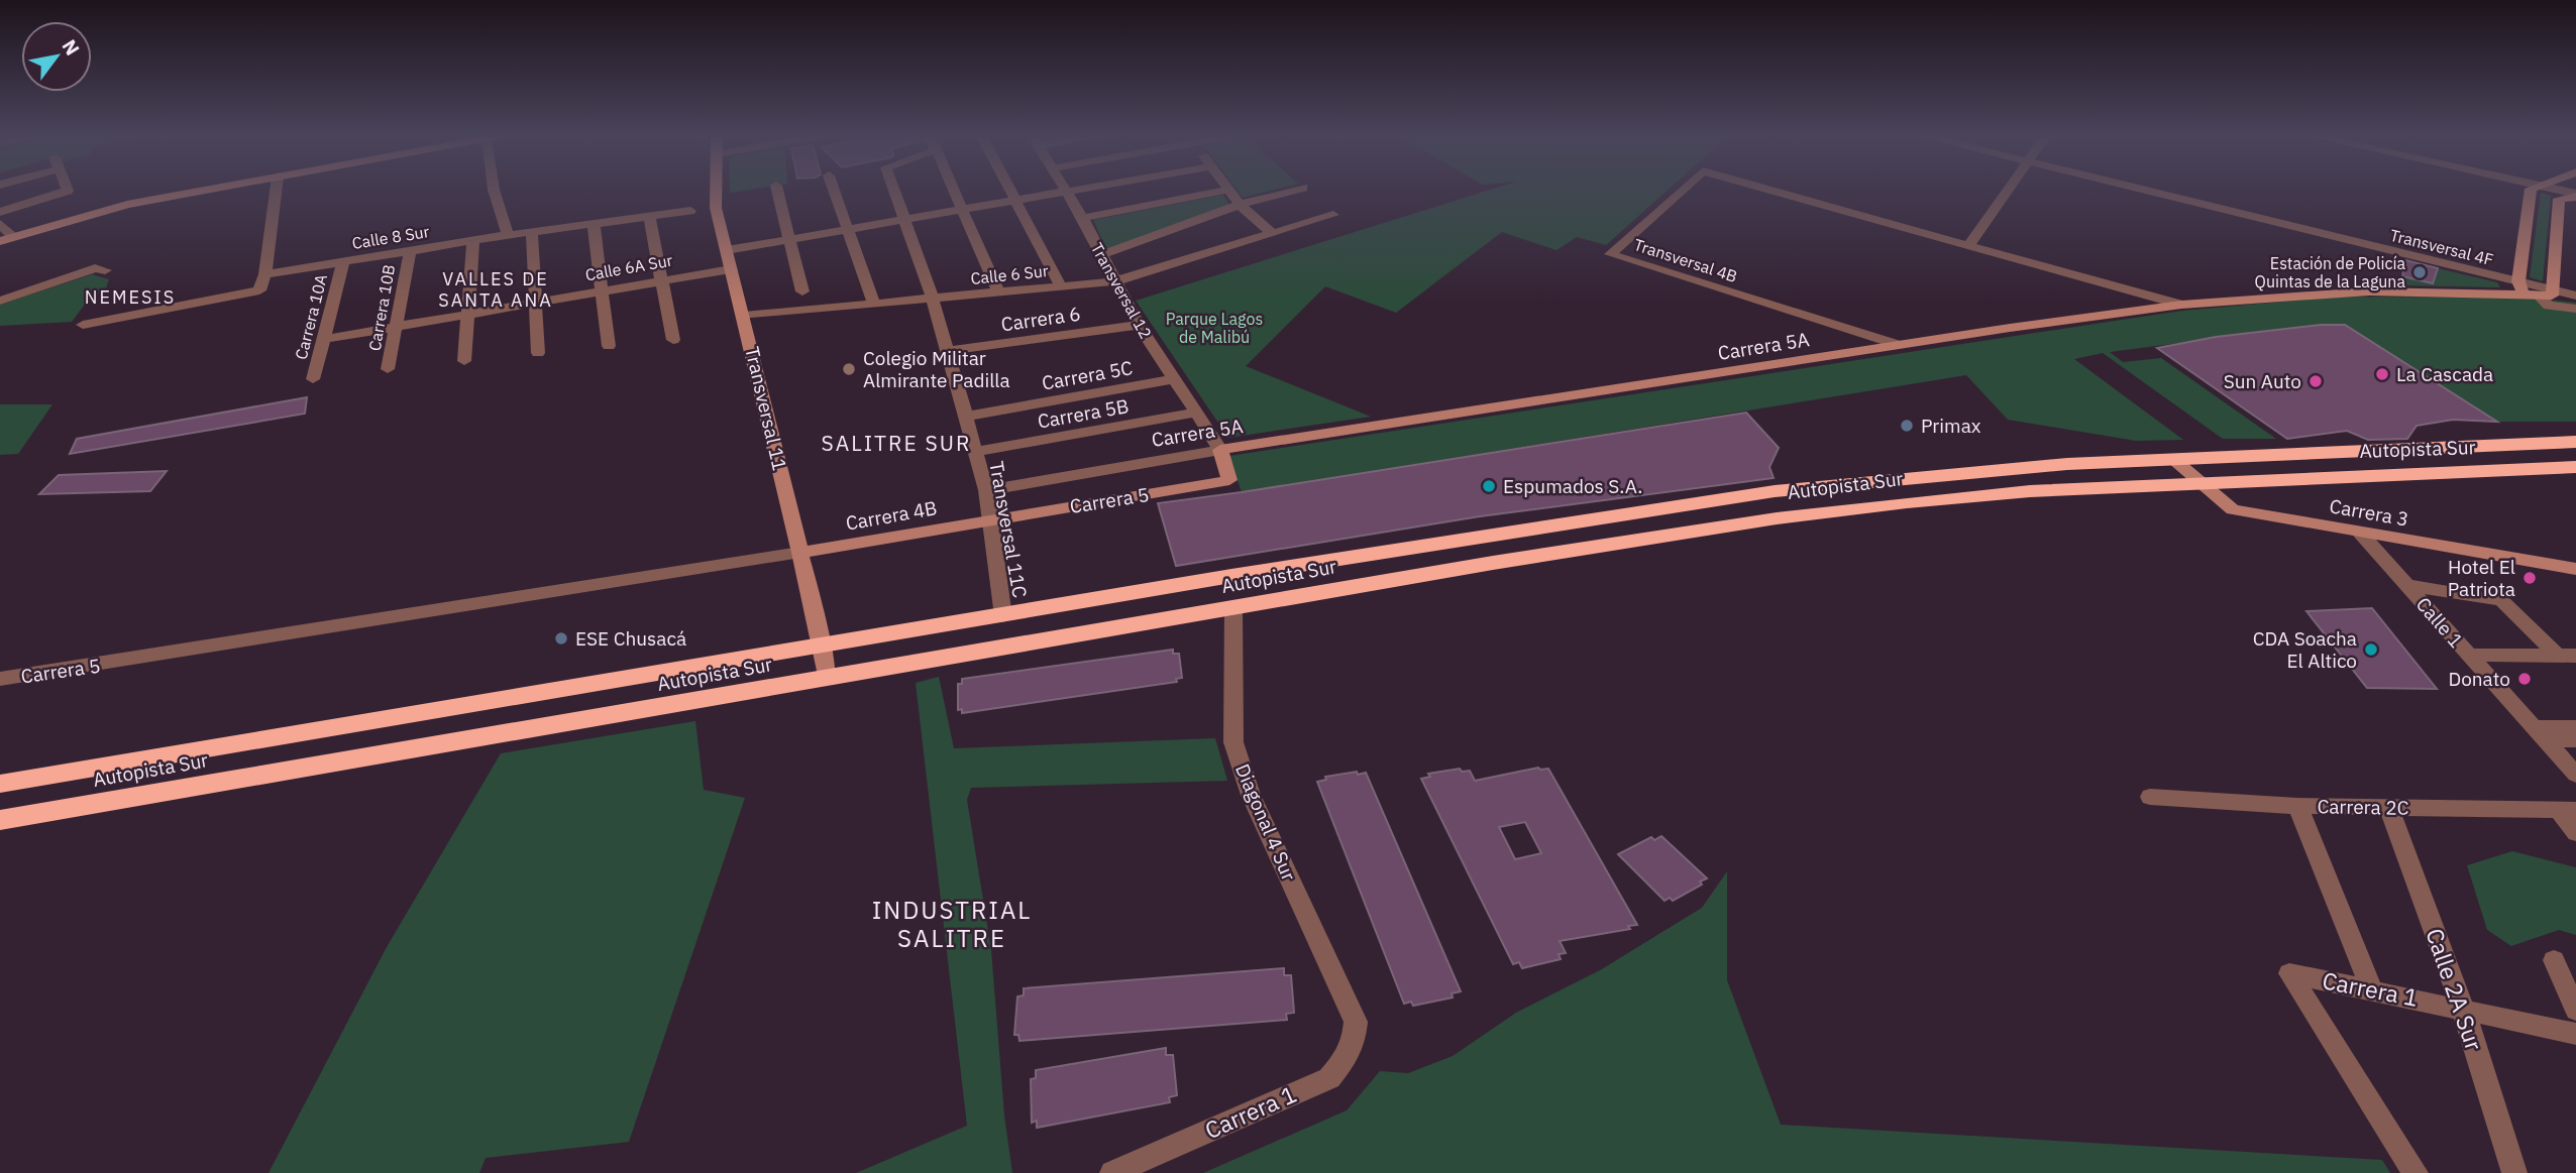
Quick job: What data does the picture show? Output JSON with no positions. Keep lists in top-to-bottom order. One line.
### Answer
{"streets":{"highway":["Autopista Sur"],"main road":["Transversal 12","Carrera 5A","Transversal 11","Carrera 5","Carrera 3","Carrera 4B"],"street":["Calle 8 Sur","Transversal 4F","Transversal 4B","Calle 6A Sur","Calle 6 Sur","Carrera 10B","Carrera 10A","Carrera 6","Carrera 5C","Carrera 5B","Transversal 11C","Calle 1","Carrera 2C","Diagonal 4 Sur","Carrera 1","Calle 2A Sur"]},"crossings":[["Calle 8 Sur","Carrera 10B"],["Calle 8 Sur","Carrera 10A"],["Transversal 4F","Carrera 5A"],["Transversal 4B","Carrera 5A"],["Calle 6A Sur","Carrera 10B"],["Calle 6A Sur","Carrera 10A"],["Calle 6A Sur","Transversal 11"],["Calle 6 Sur","Transversal 12"],["Calle 6 Sur","Transversal 11"],["Calle 6 Sur","Transversal 11C"],["Transversal 12","Carrera 6"],["Transversal 12","Carrera 5A"],["Transversal 12","Carrera 5C"],["Transversal 12","Carrera 5B"],["Transversal 12","Carrera 5"],["Carrera 6","Transversal 11C"],["Carrera 5A","Transversal 11C"],["Carrera 5C","Transversal 11C"],["Transversal 11","Autopista Sur"],["Transversal 11","Carrera 5"],["Transversal 11","Carrera 4B"],["Carrera 5B","Transversal 11C"],["Autopista Sur","Carrera 3"],["Autopista Sur","Transversal 11C"],["Autopista Sur","Diagonal 4 Sur"],["Carrera 5","Carrera 4B"],["Carrera 5","Transversal 11C"],["Carrera 3","Calle 1"],["Carrera 4B","Transversal 11C"],["Carrera 2C","Calle 2A Sur"],["Diagonal 4 Sur","Carrera 1"],["Carrera 1","Calle 2A Sur"]],"districts":["VALLES DE SANTA ANA","NEMESIS","SALITRE SUR","INDUSTRIAL SALITRE"],"parks":["Parque Lagos de Malibú"],"places":["Estación de Policía Quintas de la Laguna","Colegio Militar Almirante Padilla","La Cascada","Sun Auto","Primax","Espumados S.A.","Hotel El Patriota","ESE Chusacá","CDA Soacha El Altico","Donato"],"north":"top right"}
